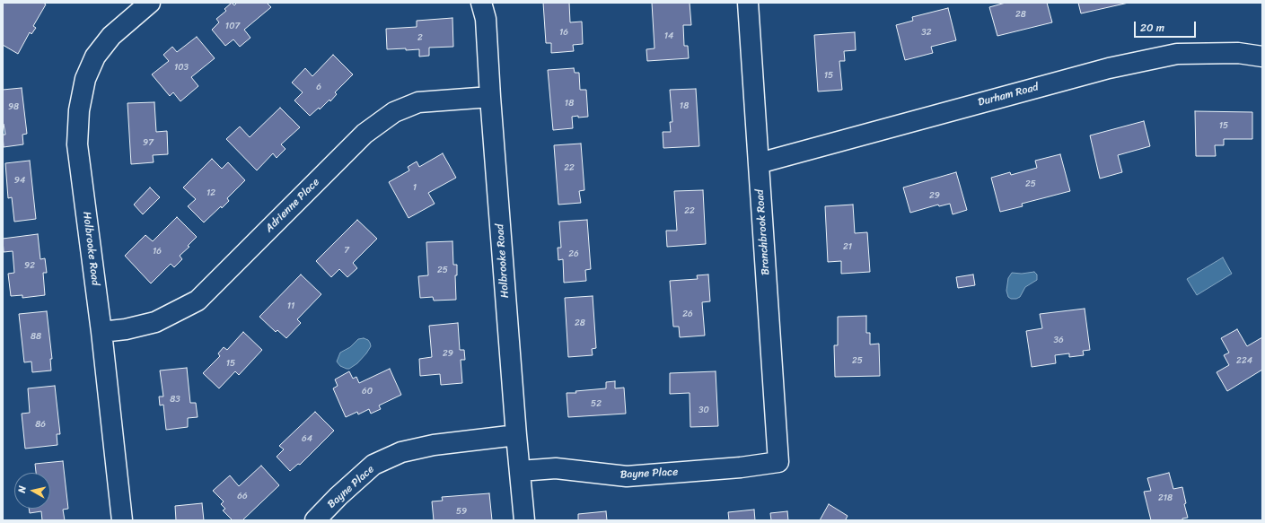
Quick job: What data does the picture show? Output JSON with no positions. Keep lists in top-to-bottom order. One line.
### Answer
{"streets":{"street":["Durham Road","Adrienne Place","Branchbrook Road","Holbrooke Road","Bayne Place"]},"crossings":[["Durham Road","Branchbrook Road"],["Adrienne Place","Holbrooke Road"],["Branchbrook Road","Bayne Place"],["Holbrooke Road","Bayne Place"]],"house_numbers":["28","107","16","32","14","2","103","15","6","18","18","98","15","97","22","94","25","1","12","29","22","21","7","16","26","92","25","11","26","28","88","36","29","25","224","15","60","83","52","30","86","64","66","218","59"],"scale_bar":"20 m","north":"left"}
